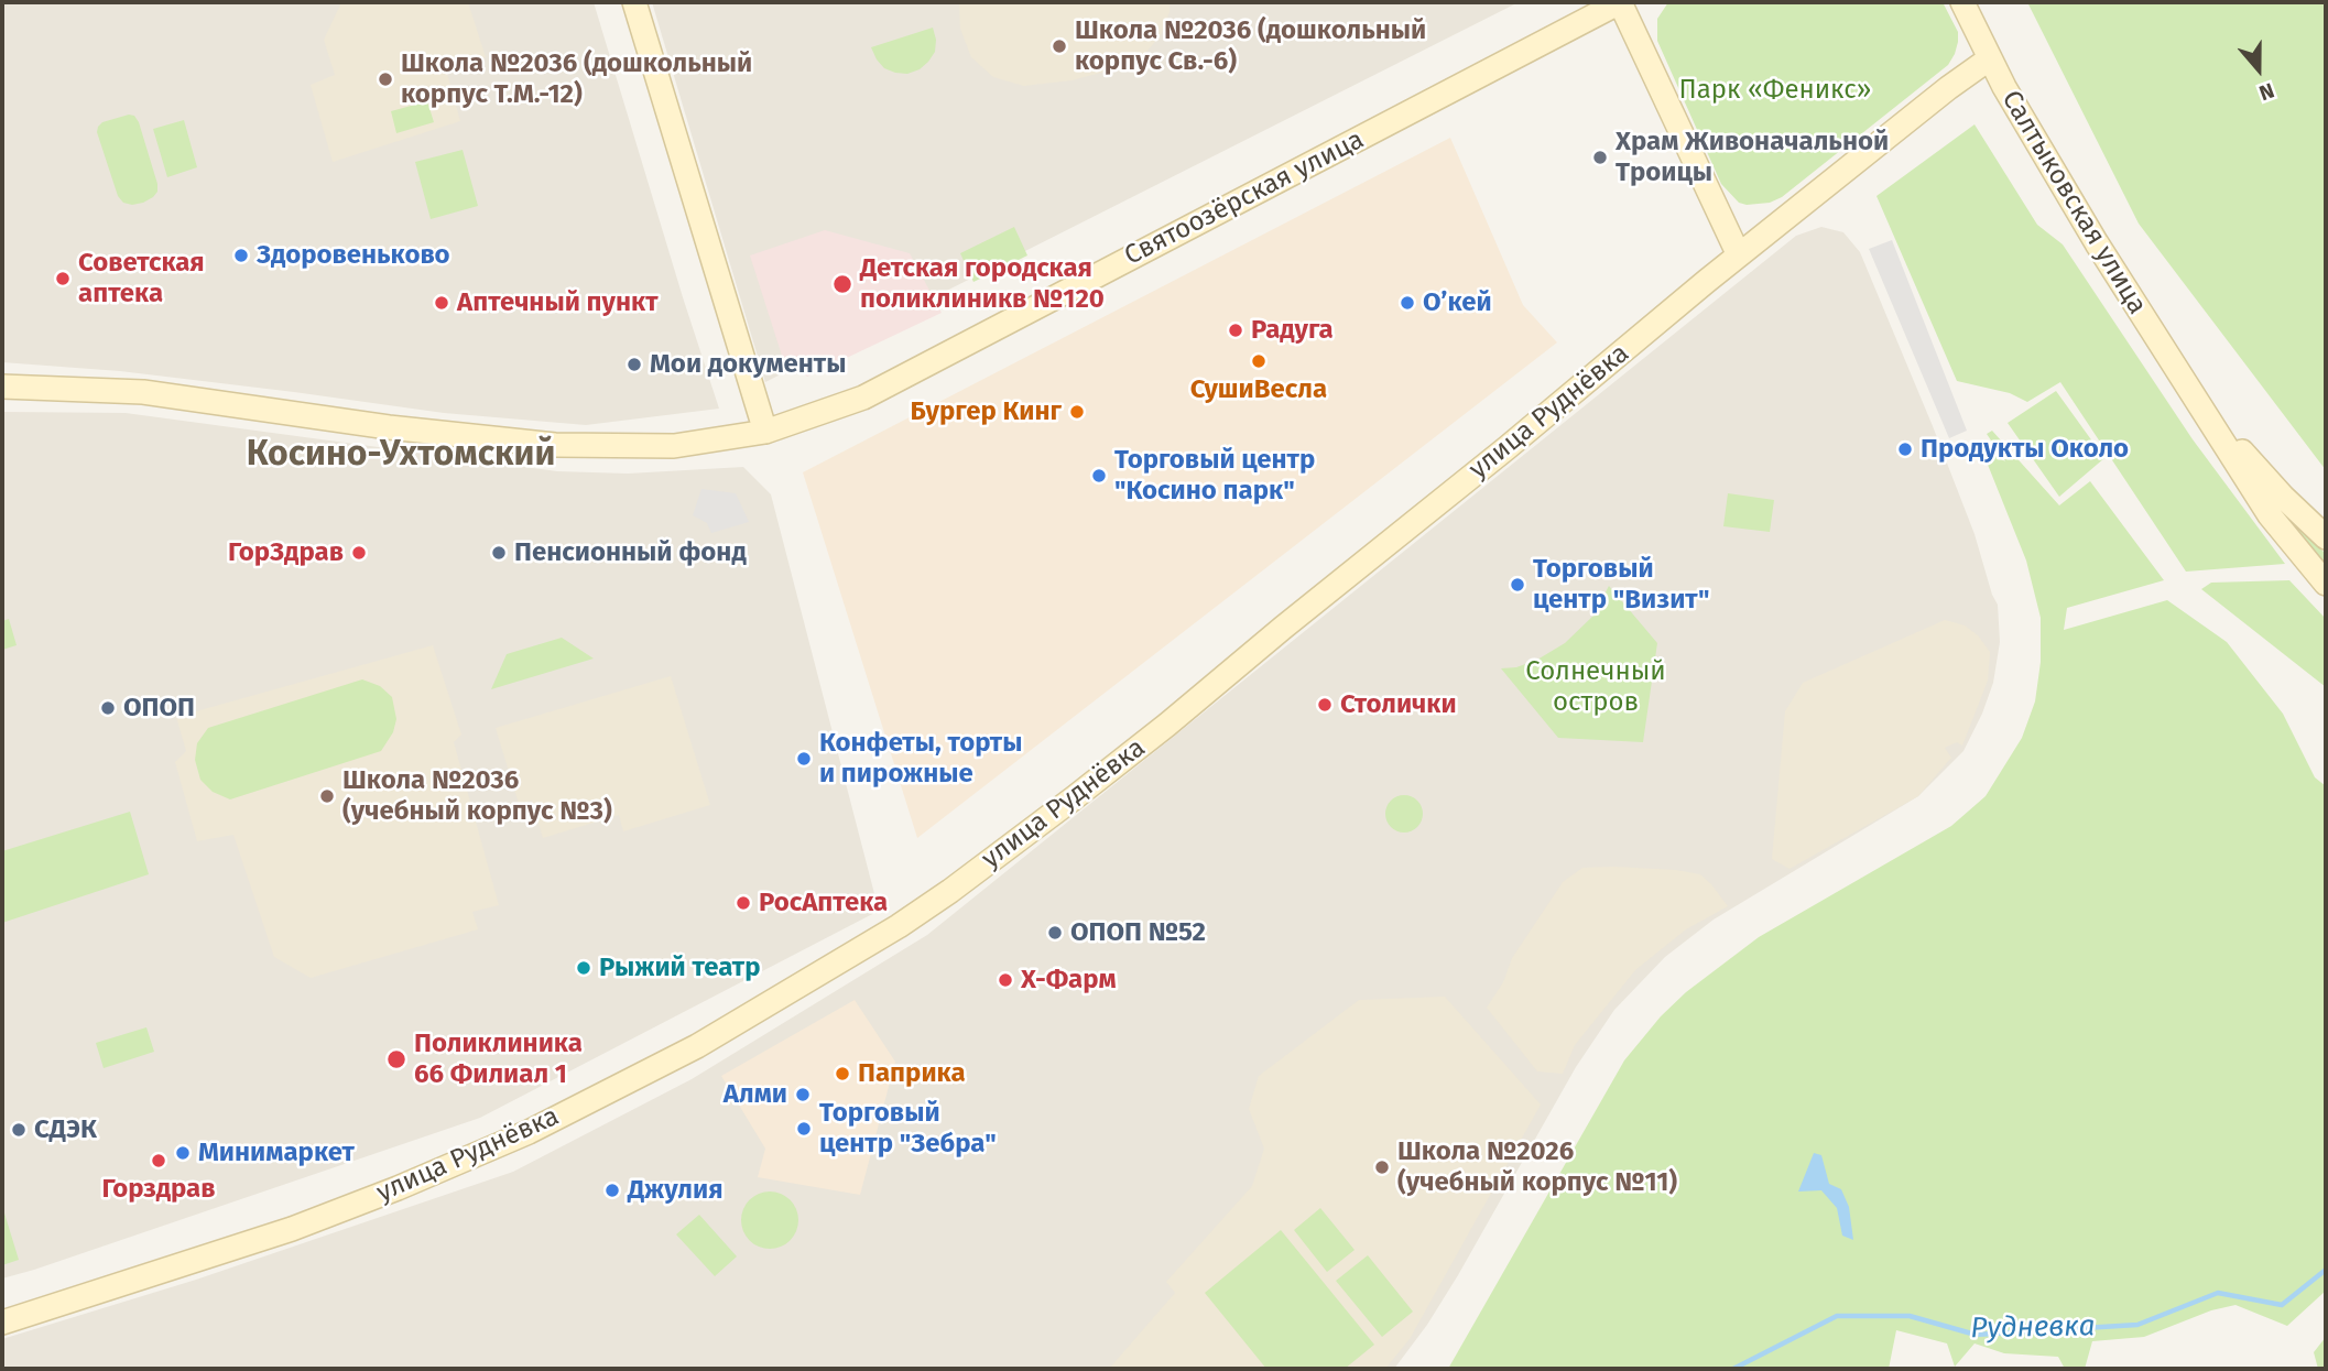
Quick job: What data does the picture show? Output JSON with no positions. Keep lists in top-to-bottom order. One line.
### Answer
{"streets":{"street":["Святоозёрская улица","Салтыковская улица","улица Руднёвка"]},"crossings":[["Салтыковская улица","улица Руднёвка"]],"districts":["Косино-Ухтомский"],"water":["Рудневка"],"parks":["Парк «Феникс»","Солнечный остров"],"places":["Школа №2036 (дошкольный корпус Св.-6)","Школа №2036 (дошкольный корпус Т.М.-12)","Храм Живоначальной Троицы","Здоровеньково","Советская аптека","Детская городская поликлиникв №120","Аптечный пункт","О’кей","Радуга","СушиВесла","Мои документы","Бургер Кинг","Продукты Около","Торговый центр \"Косино парк\"","ГорЗдрав","Пенсионный фонд","Торговый центр \"Визит\"","Столички","ОПОП","Конфеты, торты и пирожные","Школа №2036 (учебный корпус №3)","РосАптека","ОПОП №52","Рыжий театр","X-Фарм","Поликлиника 66 Филиал 1","Паприка","Алми","Торговый центр \"Зебра\"","СДЭК","Минимаркет","Горздрав","Школа №2026 (учебный корпус №11)","Джулия"],"north":"bottom"}
